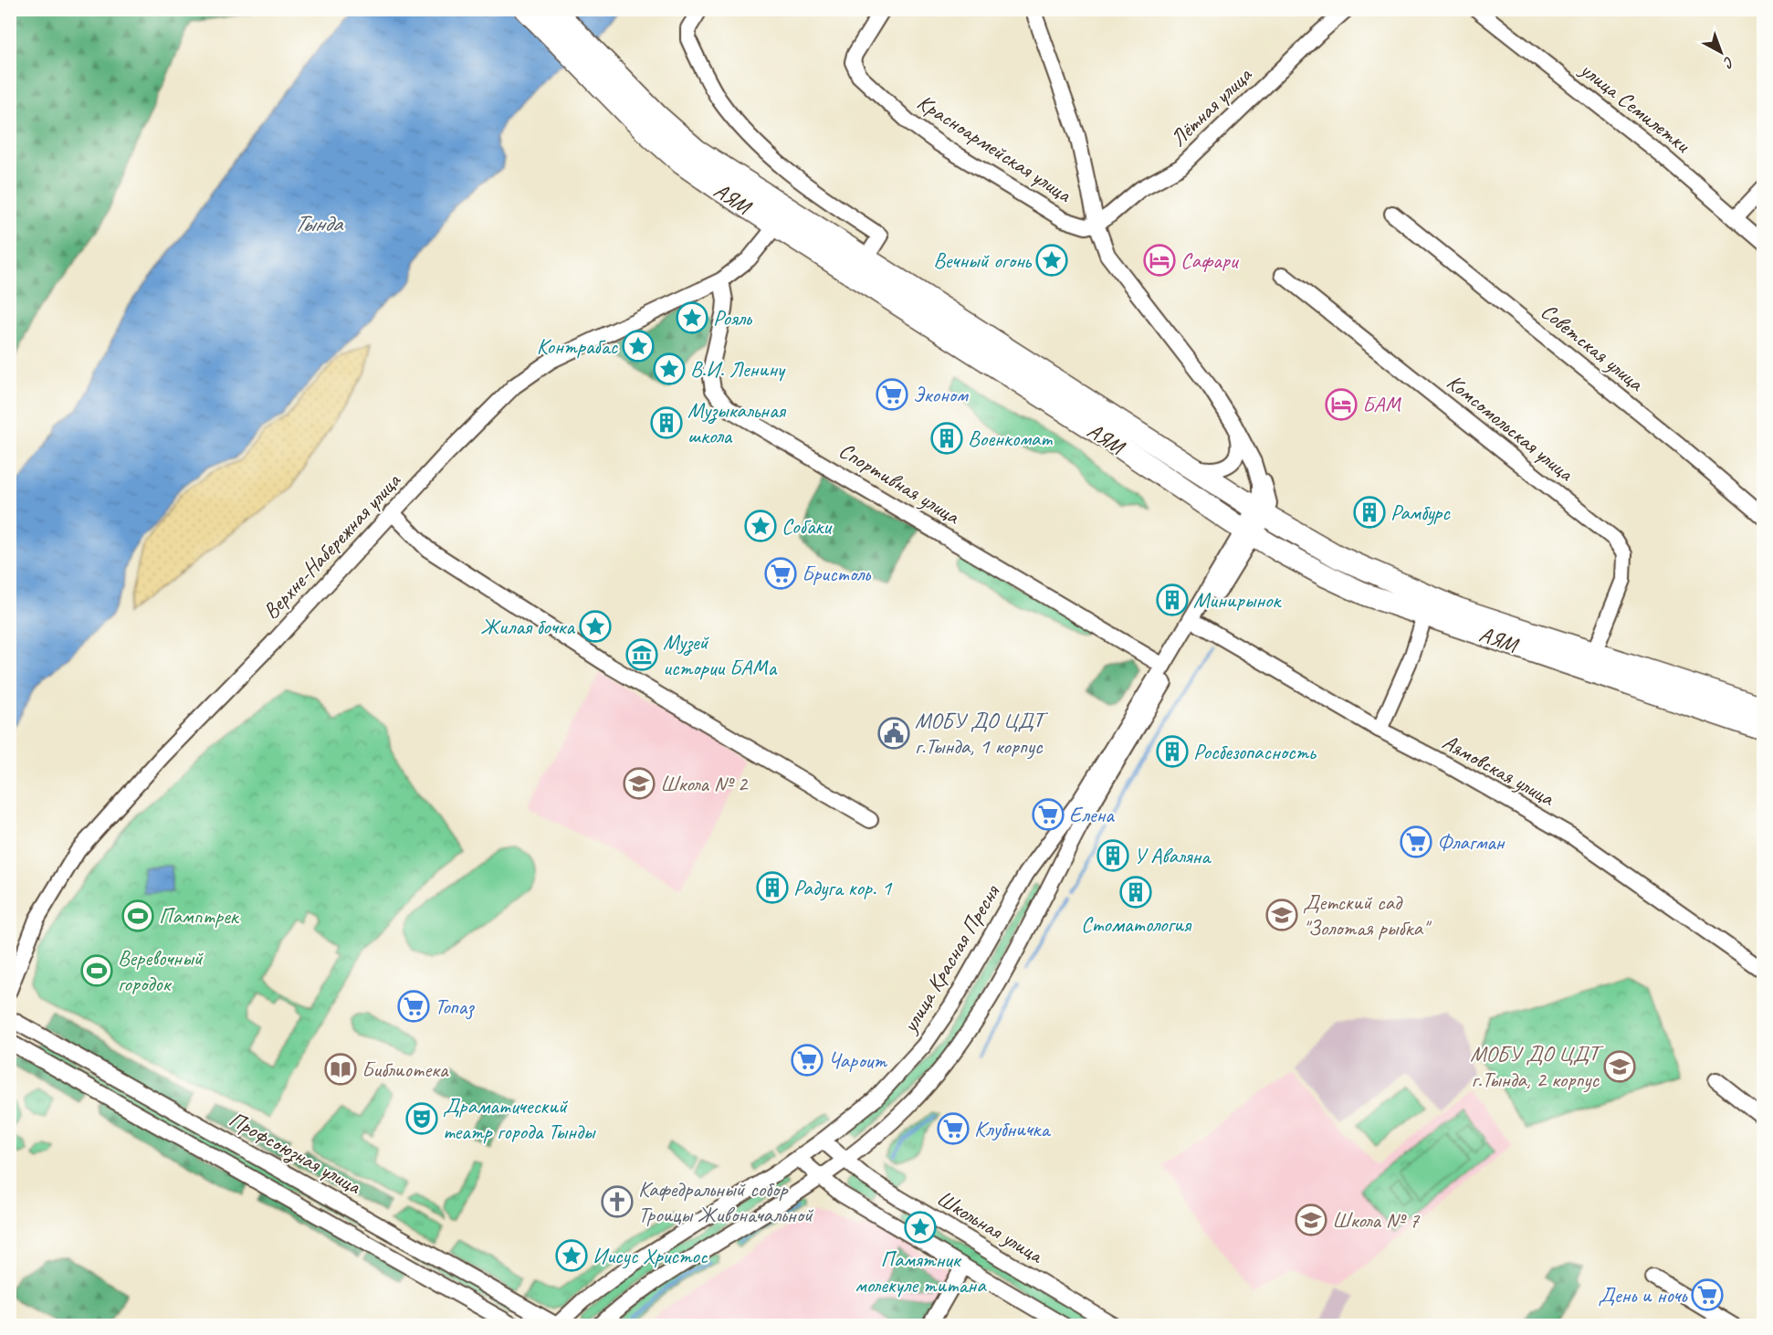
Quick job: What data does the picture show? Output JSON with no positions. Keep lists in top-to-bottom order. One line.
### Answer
{"streets":{"highway":["АЯМ"],"street":["Лётная улица","улица Семилетки","Красноармейская улица","Советская улица","Комсомольская улица","Спортивная улица","Верхне-Набережная улица","Аямовская улица","улица Красная Пресня","Профсоюзная улица","Школьная улица"]},"crossings":[["Лётная улица","Красноармейская улица"],["Красноармейская улица","АЯМ"],["Красноармейская улица","улица Красная Пресня"],["АЯМ","Комсомольская улица"],["АЯМ","Верхне-Набережная улица"],["АЯМ","улица Красная Пресня"],["Спортивная улица","Верхне-Набережная улица"],["Спортивная улица","улица Красная Пресня"],["улица Красная Пресня","Профсоюзная улица"],["улица Красная Пресня","Школьная улица"]],"water":["Тында"],"places":{"place":["Вечный огонь","Рояль","Контрабас","В.И. Ленину","Собаки","Жилая бочка","Памятник молекуле титана","Иисус Христос"],"hotel":["Сафари","БАМ"],"supermarket":["Эконом","Бристоль","Елена","Флагман","Топаз","Чароит","Клубничка","День и ночь"],"building":["Музыкальная школа","Военкомат","Рамбурс","Минирынок","Росбезопасность","У Аваляна","Радуга кор. 1","Стоматология"],"museum":["Музей истории БАМа"],"public building":["МОБУ ДО ЦДТ г.Тында, 1 корпус"],"school or university":["Школа № 2","Детский сад \"Золотая рыбка\"","МОБУ ДО ЦДТ г.Тында, 2 корпус","Школа № 7"],"sports":["Памптрек","Веревочный городок"],"library":["Библиотека"],"theatre":["Драматический театр города Тынды"],"church":["Кафедральный собор Троицы Живоначальной"]},"north":"bottom right"}
